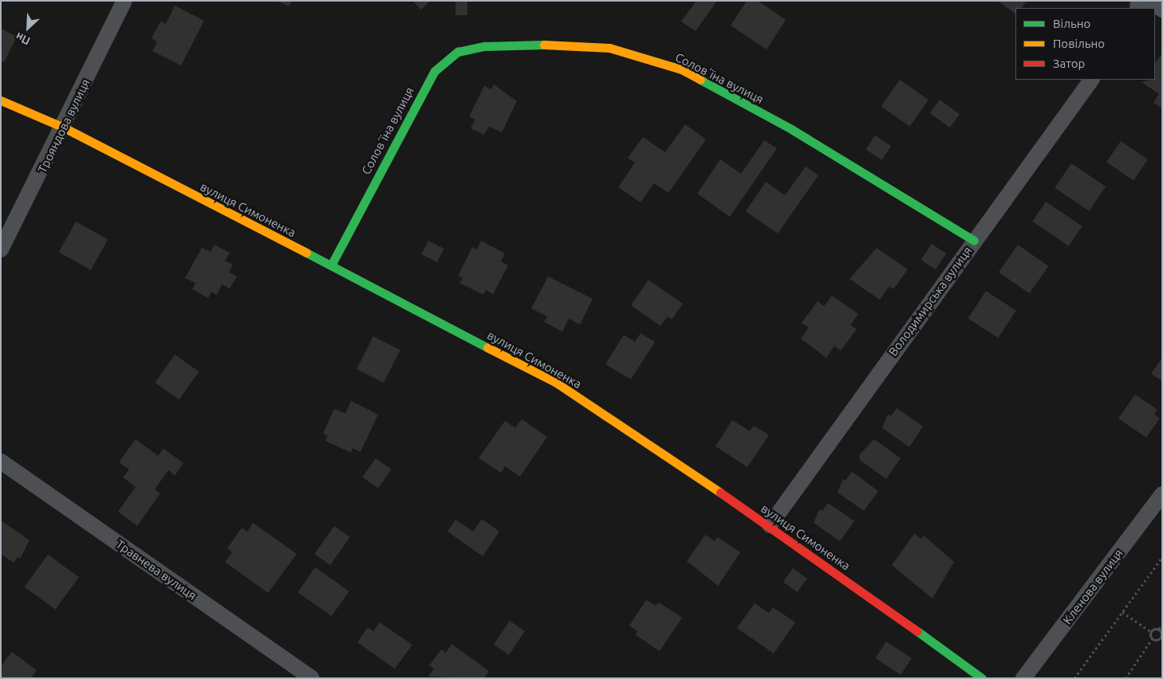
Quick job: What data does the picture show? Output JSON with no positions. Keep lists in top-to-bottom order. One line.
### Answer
{"streets":{"street":["Соловʼїна вулиця","Трояндова вулиця","вулиця Симоненка","Володимирська вулиця","Травнева вулиця","Кленова вулиця"]},"crossings":[["Соловʼїна вулиця","вулиця Симоненка"],["Соловʼїна вулиця","Володимирська вулиця"],["Трояндова вулиця","вулиця Симоненка"],["вулиця Симоненка","Володимирська вулиця"]],"legend":["Вільно","Повільно","Затор"],"north":"bottom left"}
